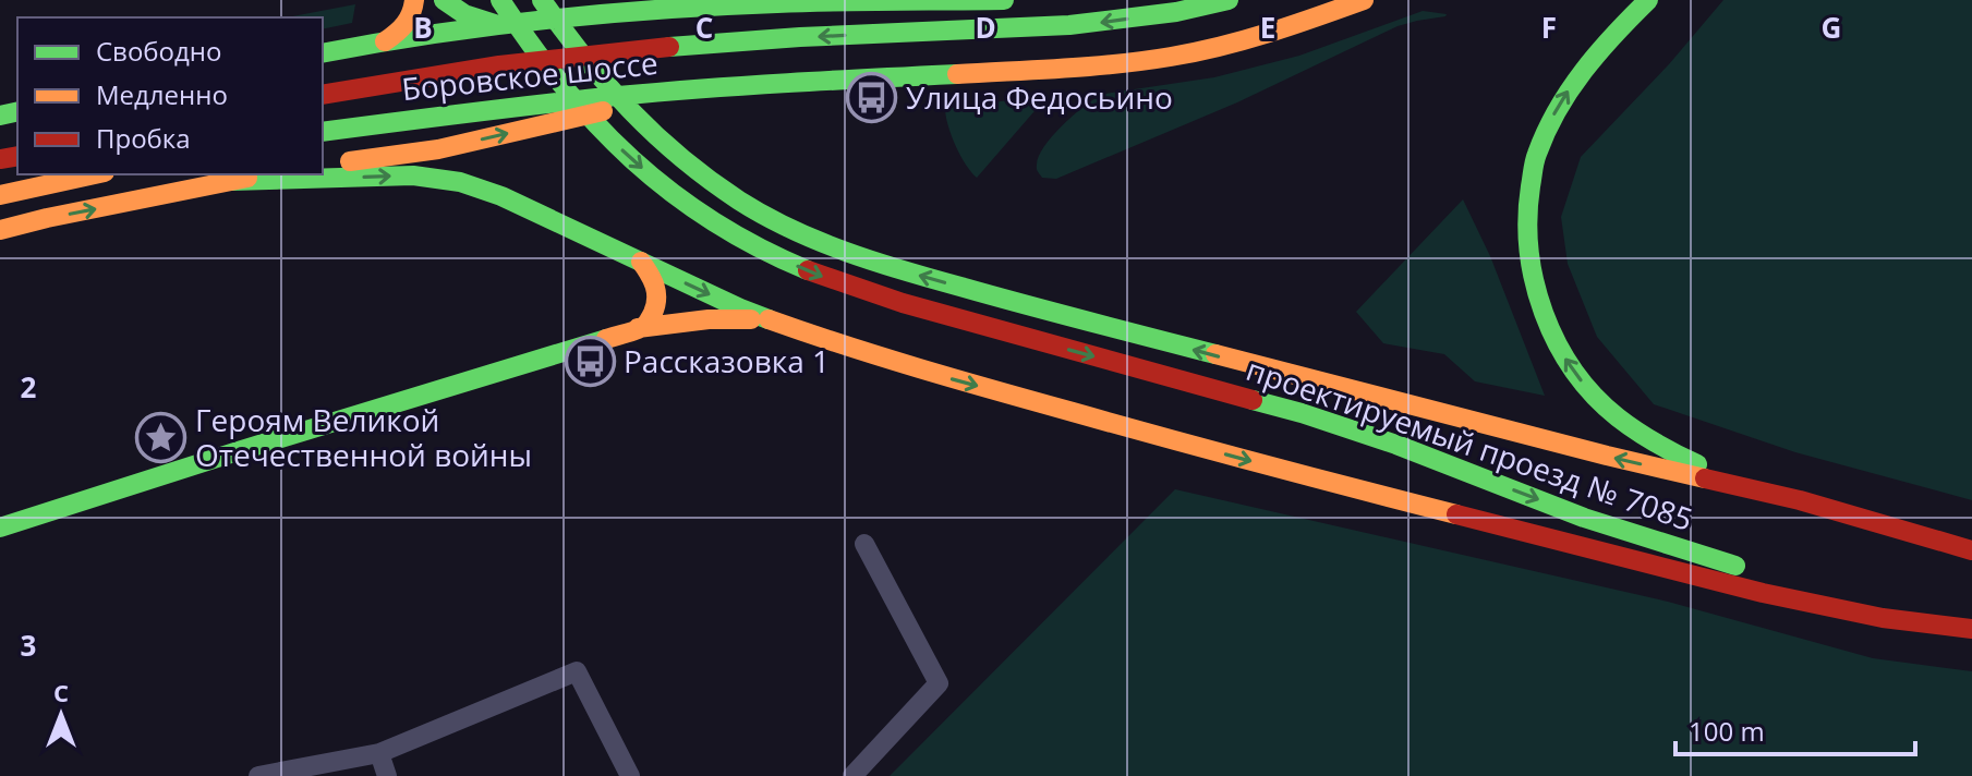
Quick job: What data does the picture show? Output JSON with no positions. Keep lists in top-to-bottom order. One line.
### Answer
{"streets":{"main road":["Боровское шоссе","проектируемый проезд № 7085"]},"places":{"bus stop":["Улица Федосьино","Рассказовка 1"],"place":["Героям Великой Отечественной войны"]},"legend":["Свободно","Медленно","Пробка"],"scale_bar":"100 m","north":"top","grid":{"columns":["B","C","D","E","F","G"],"rows":["2","3"]}}
